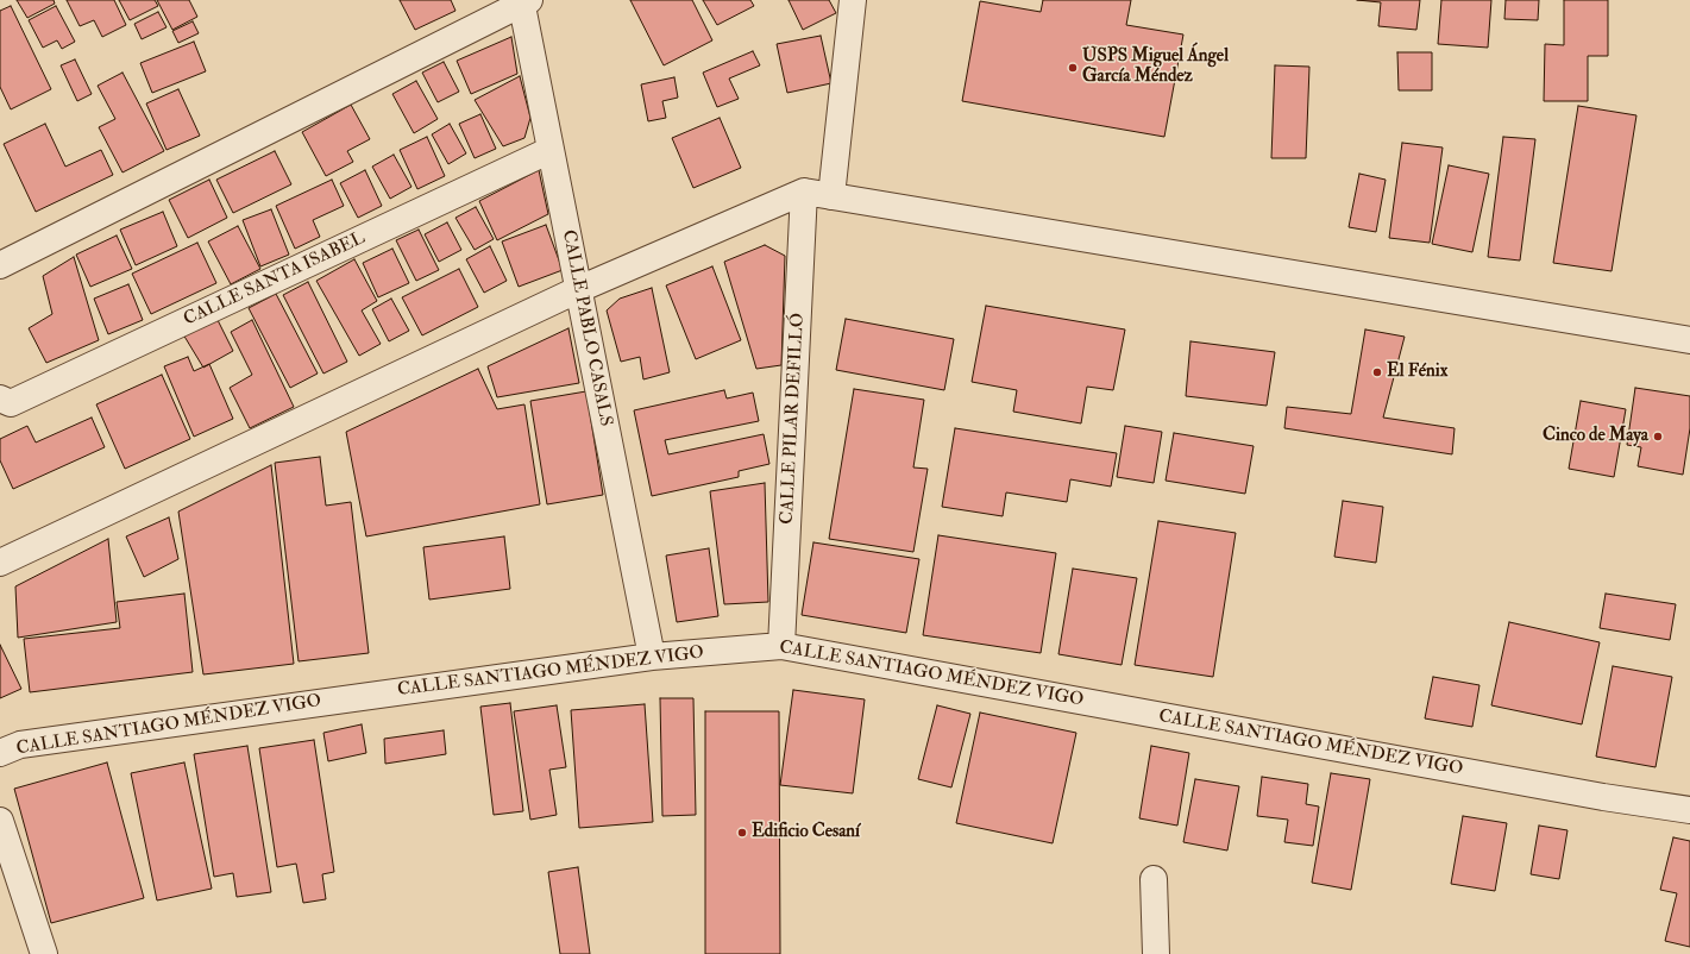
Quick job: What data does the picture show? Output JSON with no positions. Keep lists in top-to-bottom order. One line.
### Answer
{"streets":{"street":["CALLE SANTA ISABEL","CALLE PABLO CASALS","CALLE PILAR DEFILLÓ","CALLE SANTIAGO MÉNDEZ VIGO"]},"crossings":[["CALLE SANTA ISABEL","CALLE PABLO CASALS"],["CALLE PABLO CASALS","CALLE SANTIAGO MÉNDEZ VIGO"],["CALLE PILAR DEFILLÓ","CALLE SANTIAGO MÉNDEZ VIGO"]],"places":["USPS Miguel Ángel García Méndez","El Fénix","Cinco de Maya","Edificio Cesaní"]}
